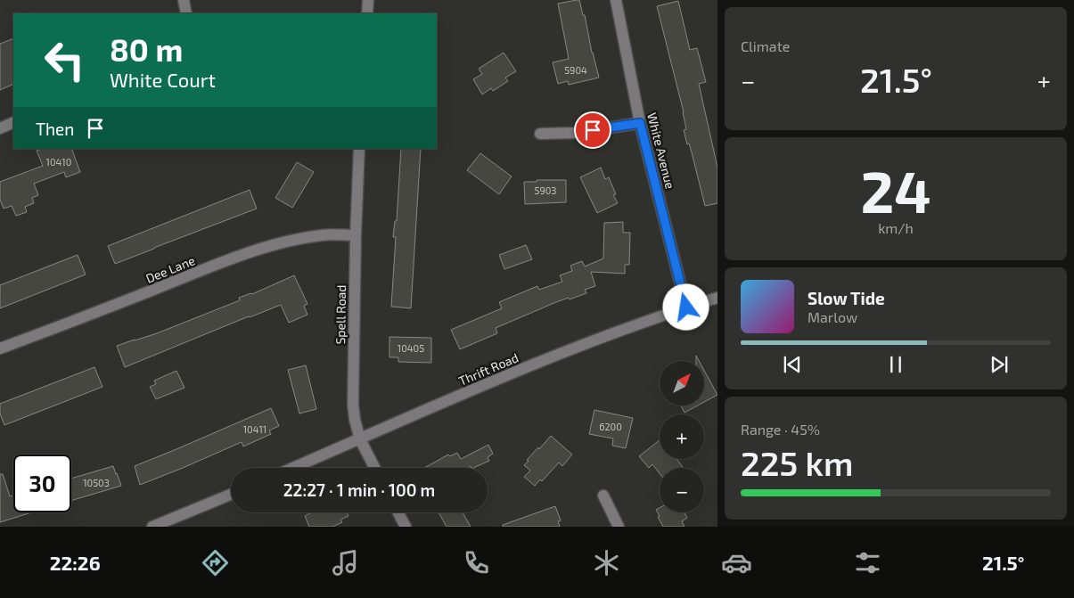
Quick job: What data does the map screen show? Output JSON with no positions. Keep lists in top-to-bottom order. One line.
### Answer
{"streets":{"street":["White Avenue","Dee Lane","Spell Road","Thrift Road"]},"crossings":[["White Avenue","Thrift Road"],["Dee Lane","Spell Road"],["Spell Road","Thrift Road"]],"house_numbers":["5904","10410","5903","10405","6200","10411","10503"],"north":"top right","page":{"tile":["Climate",["24","km/h"],["Range · 45%","225 km"]],"turn":["80 m","White Court"],"heat":["−","21.5°","+"],"then":"Then","song":["Slow Tide","Marlow"],"map_buttons":["+","−"],"limit":"30","trip":"22:27 · 1 min · 100 m","tabs":["22:26","21.5°"]}}
